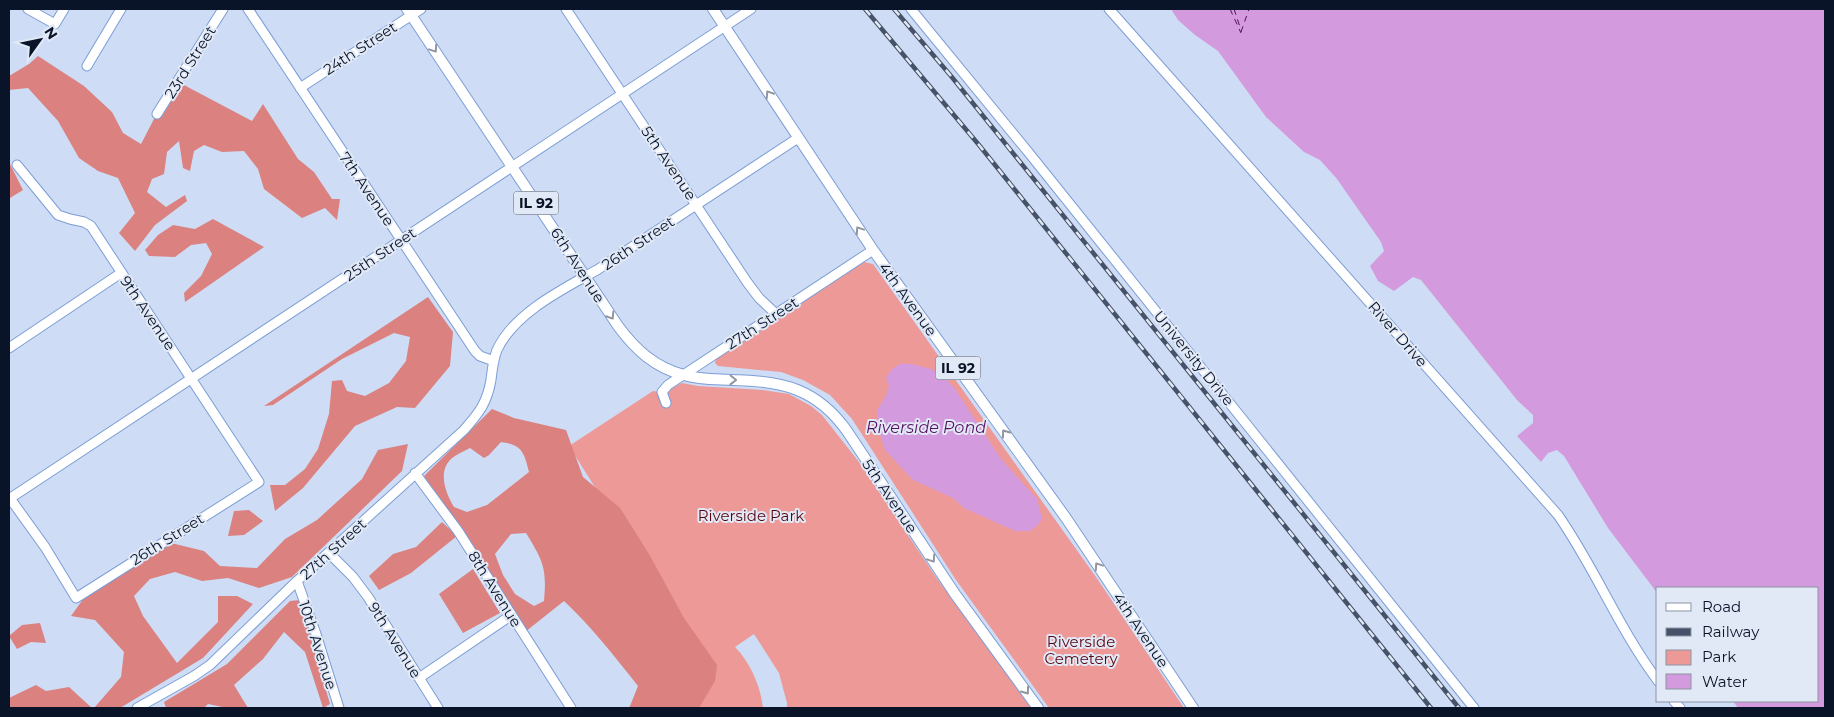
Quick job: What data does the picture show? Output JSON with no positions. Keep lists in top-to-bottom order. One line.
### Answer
{"streets":{"main road":["5th Avenue","IL 92","6th Avenue","4th Avenue"],"street":["24th Street","23rd Street","7th Avenue","26th Street","25th Street","9th Avenue","27th Street","River Drive","University Drive","8th Avenue","10th Avenue"]},"crossings":[["24th Street","7th Avenue"],["24th Street","6th Avenue"],["5th Avenue","26th Street"],["5th Avenue","25th Street"],["5th Avenue","6th Avenue"],["5th Avenue","27th Street"],["7th Avenue","26th Street"],["7th Avenue","25th Street"],["7th Avenue","27th Street"],["26th Street","25th Street"],["26th Street","6th Avenue"],["26th Street","4th Avenue"],["26th Street","9th Avenue"],["26th Street","27th Street"],["25th Street","6th Avenue"],["25th Street","4th Avenue"],["25th Street","9th Avenue"],["6th Avenue","27th Street"],["4th Avenue","27th Street"],["9th Avenue","27th Street"],["27th Street","8th Avenue"],["27th Street","10th Avenue"]],"one_way":["5th Avenue","6th Avenue","4th Avenue"],"water":["Riverside Pond"],"parks":["Riverside Park","Riverside Cemetery"],"legend":["Road","Railway","Park","Water"],"north":"top right"}
